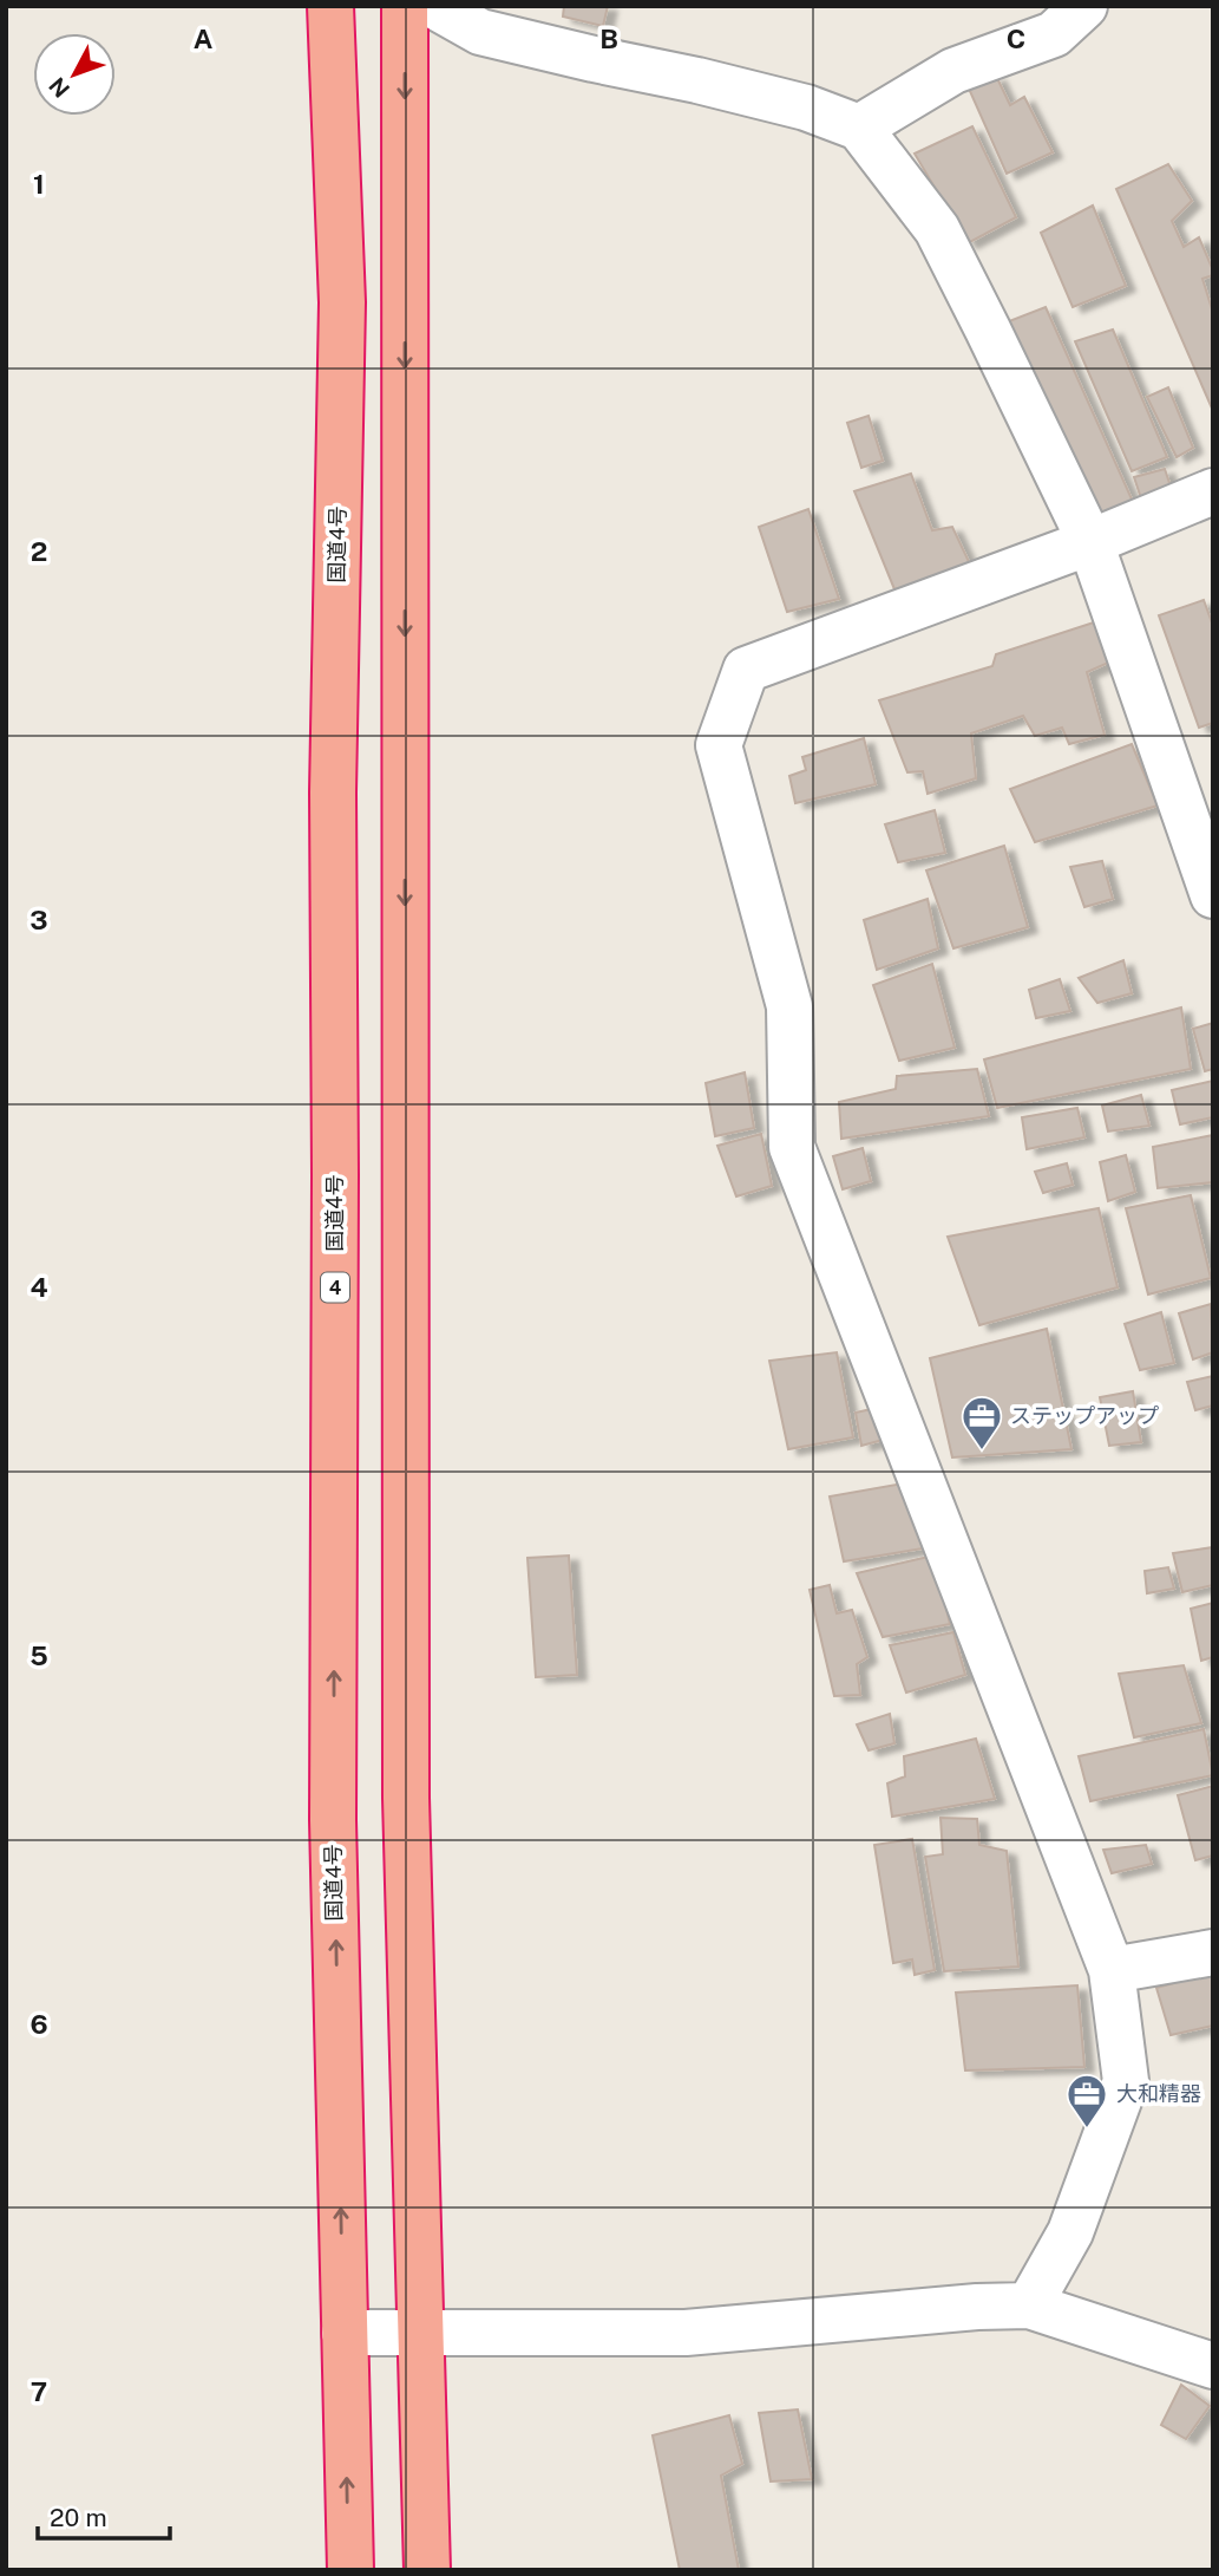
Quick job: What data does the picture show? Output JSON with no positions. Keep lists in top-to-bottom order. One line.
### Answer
{"streets":{"highway":["国道4号","4"]},"places":{"office":["ステップアップ","大和精器"]},"scale_bar":"20 m","north":"bottom left","grid":{"columns":["A","B","C"],"rows":["1","2","3","4","5","6","7"]}}
